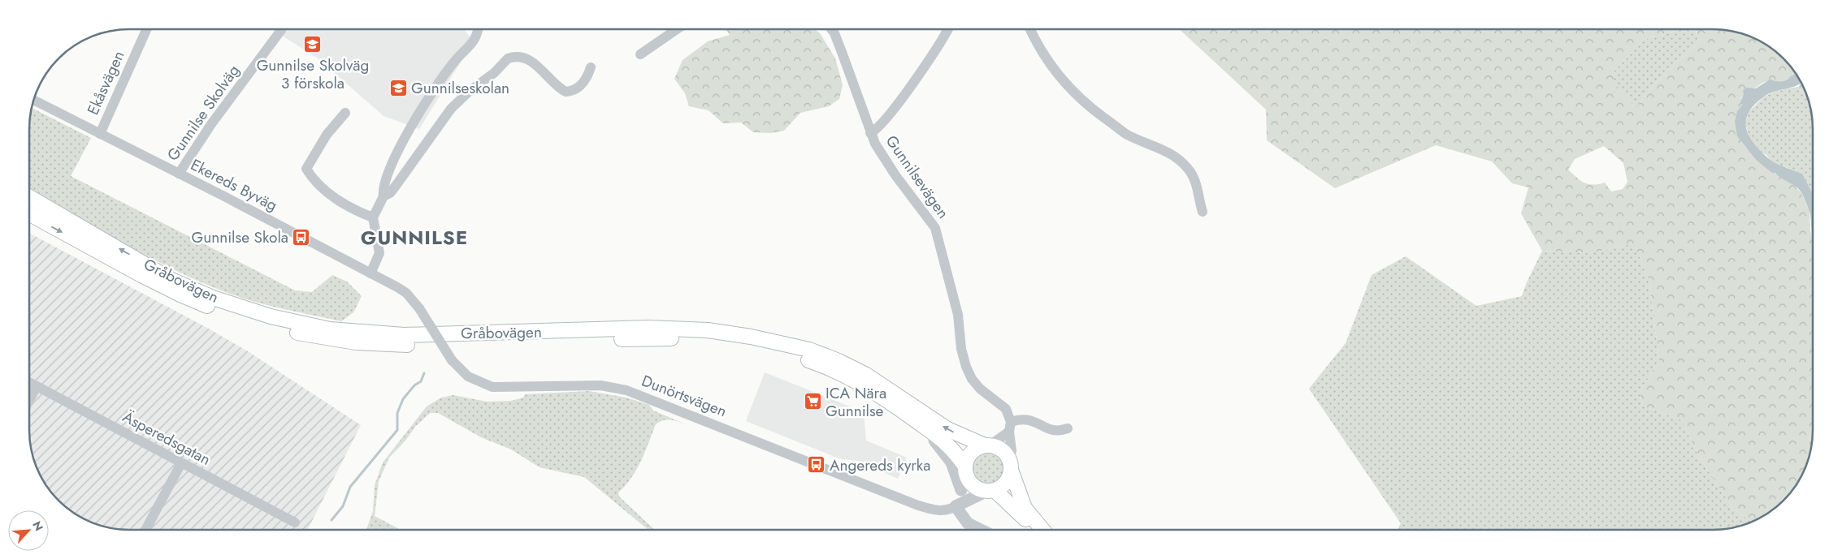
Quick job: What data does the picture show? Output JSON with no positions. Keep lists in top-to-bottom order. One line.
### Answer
{"streets":{"main road":["Gråbovägen"],"street":["Ekåsvägen","Gunnilse Skolväg","Gunnilsevägen","Ekereds Byväg","Dunörtsvägen","Äsperedsgatan"]},"crossings":[["Ekåsvägen","Ekereds Byväg"],["Gunnilse Skolväg","Ekereds Byväg"],["Gunnilsevägen","Gråbovägen"],["Gunnilsevägen","Dunörtsvägen"],["Ekereds Byväg","Dunörtsvägen"],["Gråbovägen","Dunörtsvägen"]],"districts":["GUNNILSE"],"places":{"school or university":["Gunnilse Skolväg 3 förskola","Gunnilseskolan"],"bus stop":["Gunnilse Skola","Angereds kyrka"],"supermarket":["ICA Nära Gunnilse"]},"north":"top right"}
